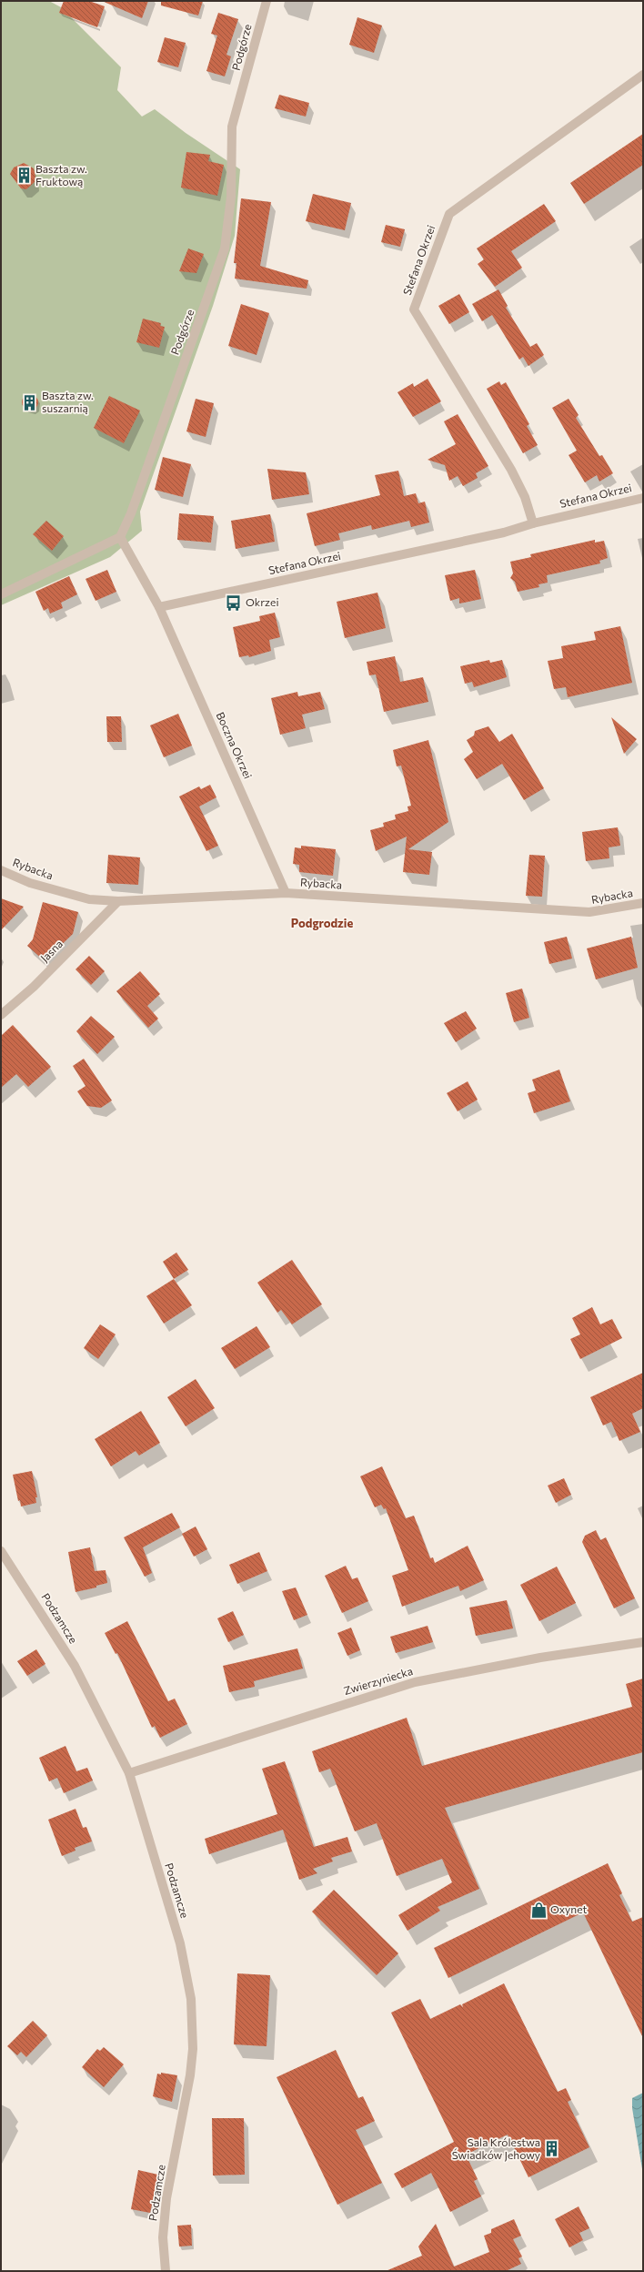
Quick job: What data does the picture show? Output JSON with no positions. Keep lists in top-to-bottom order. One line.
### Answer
{"streets":{"street":["Podgórze","Stefana Okrzei","Boczna Okrzei","Rybacka","Jasna","Podzamcze","Zwierzyniecka"]},"crossings":[["Stefana Okrzei","Boczna Okrzei"],["Boczna Okrzei","Rybacka"],["Rybacka","Jasna"],["Podzamcze","Zwierzyniecka"]],"districts":["Podgrodzie"],"places":{"building":["Baszta zw. Fruktową","Baszta zw. suszarnią","Sala Królestwa Świadków Jehowy"],"bus stop":["Okrzei"],"shop":["Oxynet"]}}
